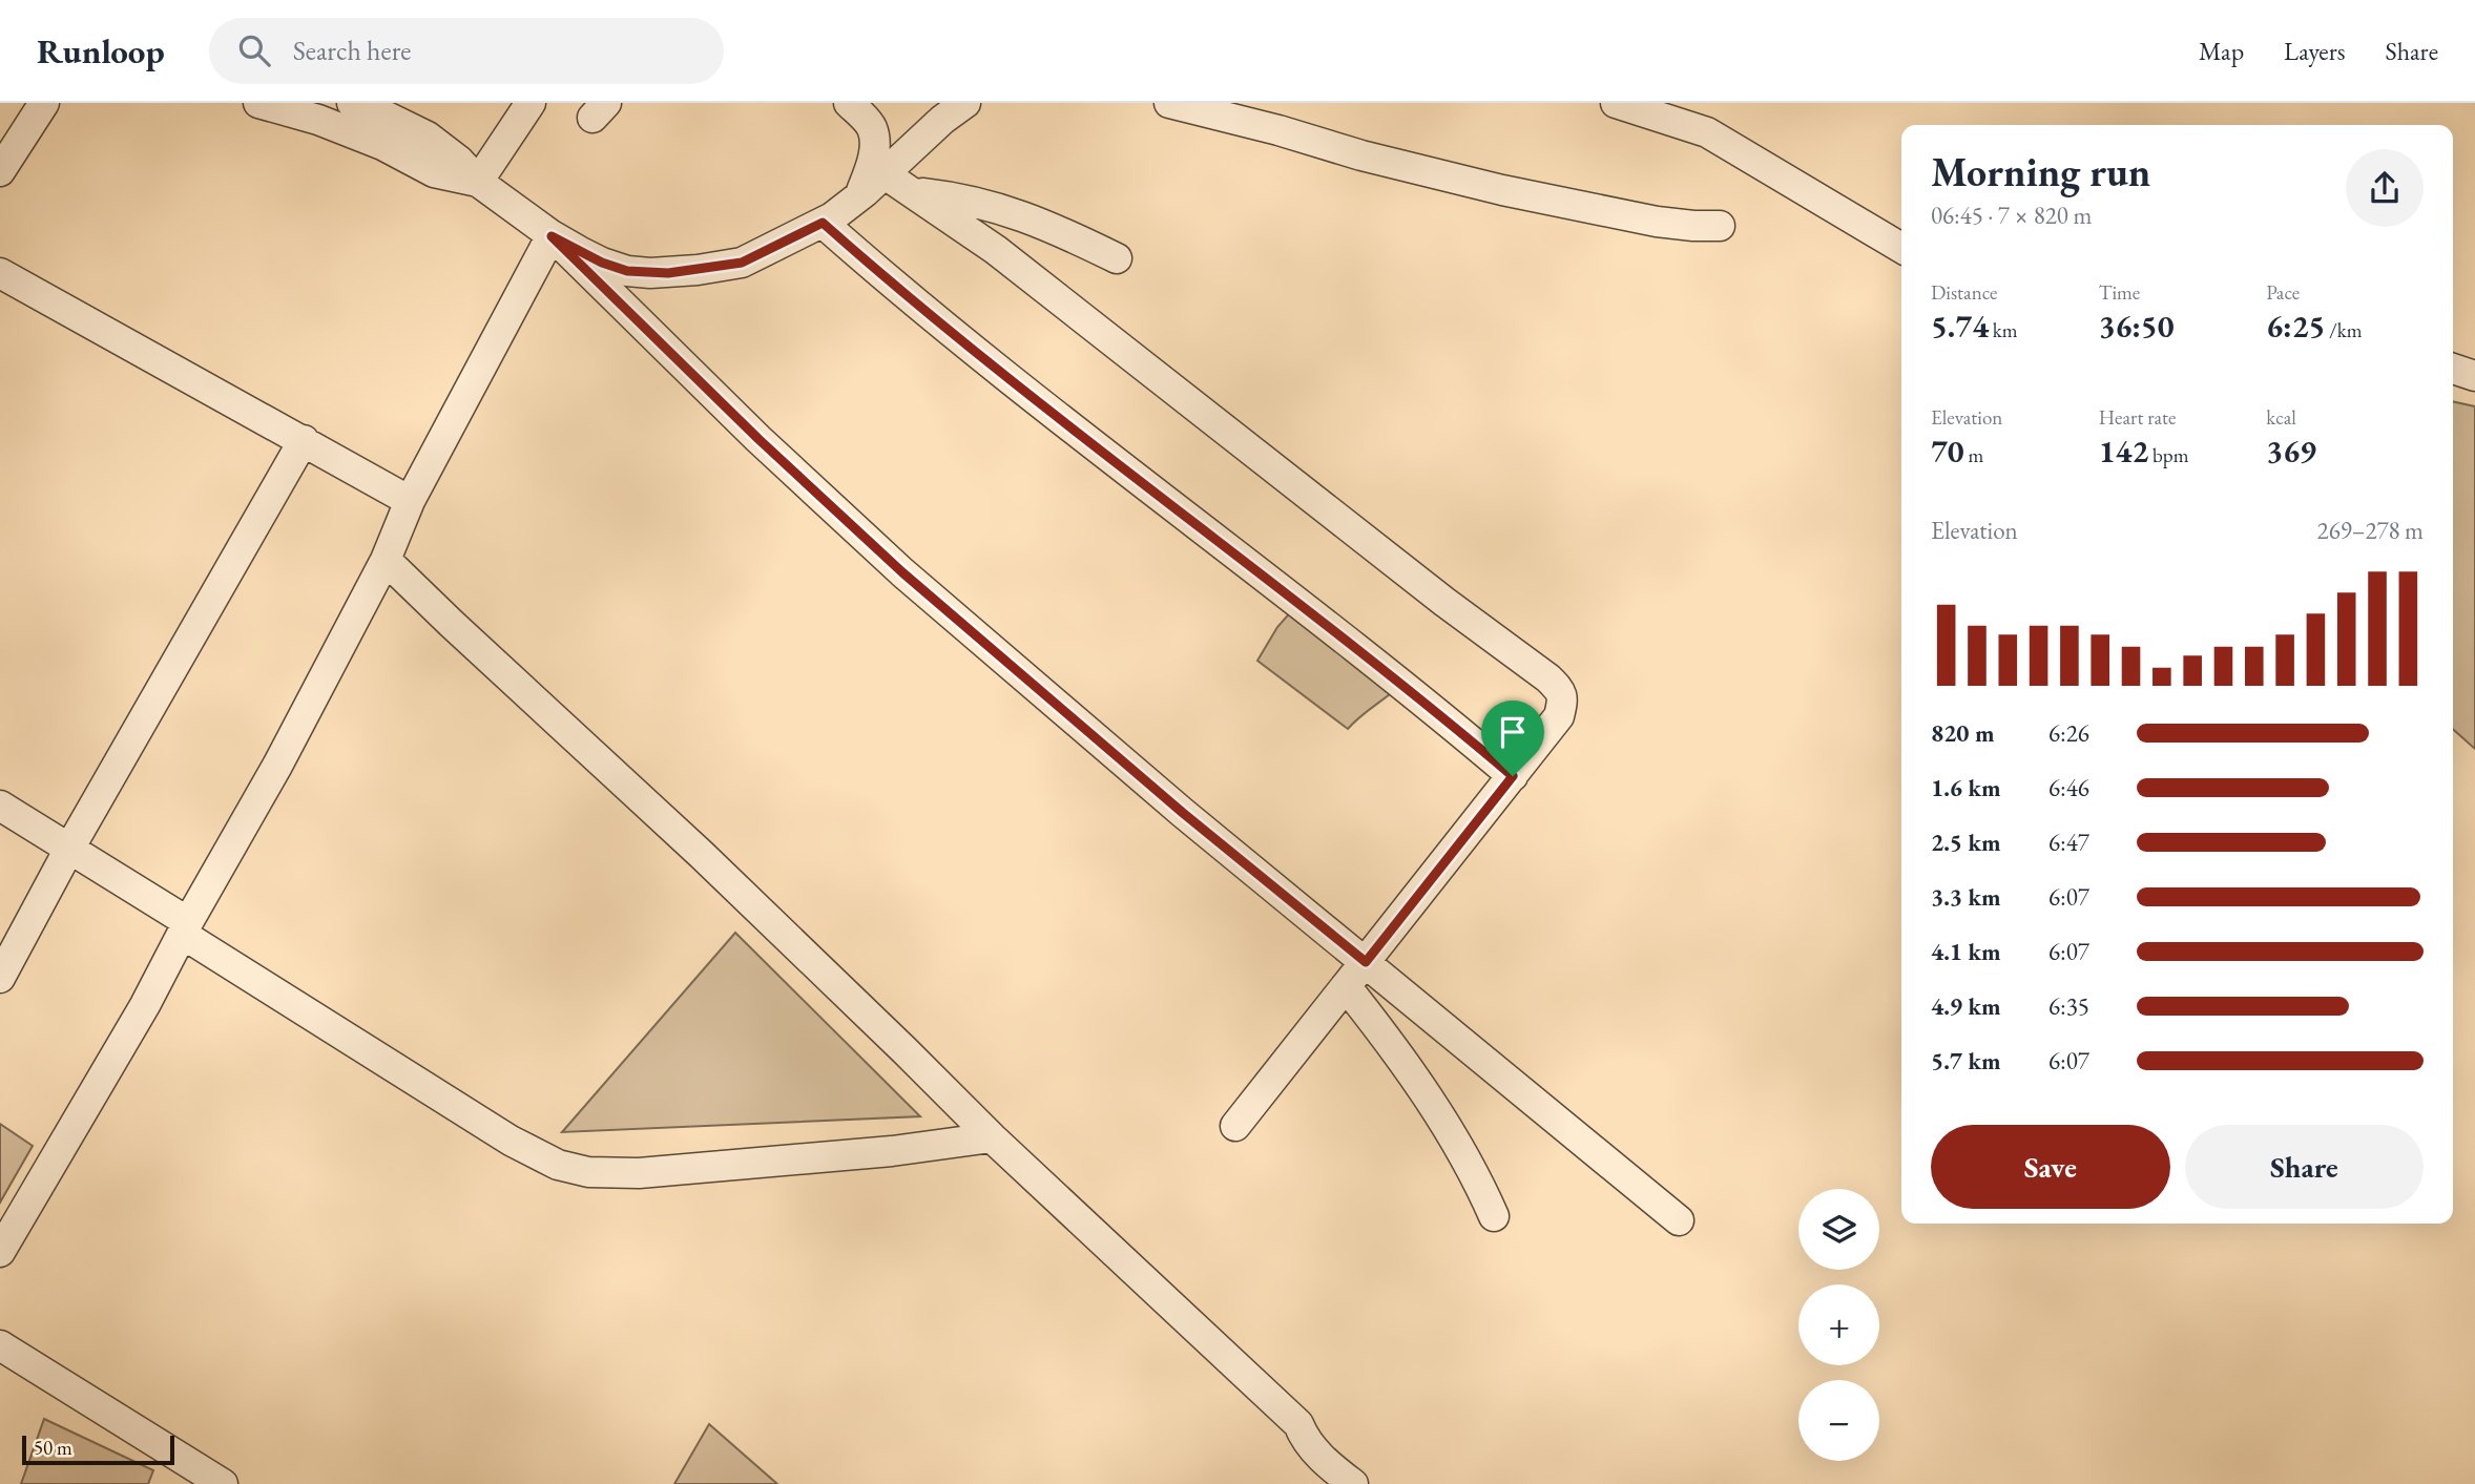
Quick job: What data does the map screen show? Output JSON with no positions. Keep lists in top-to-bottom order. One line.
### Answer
{"scale_bar":"50 m","page":{"header":"Runloop","search":"Search here","nav":["Map","Layers","Share"],"heading":["Morning run","06:45 · 7 × 820 m"],"stats":[["Distance","5.74 km"],["Time","36:50"],["Pace","6:25 /km"],["Elevation","70 m"],["Heart rate","142 bpm"],["kcal","369"]],"chart":["Elevation","269–278 m"],"list":[{"name":"820 m","note":"6:26"},{"name":"1.6 km","note":"6:46"},{"name":"2.5 km","note":"6:47"},{"name":"3.3 km","note":"6:07"},{"name":"4.1 km","note":"6:07"},{"name":"4.9 km","note":"6:35"},{"name":"5.7 km","note":"6:07"}],"buttons":["Save","Share"],"map_buttons":["+","−"],"scale":"50 m"}}
